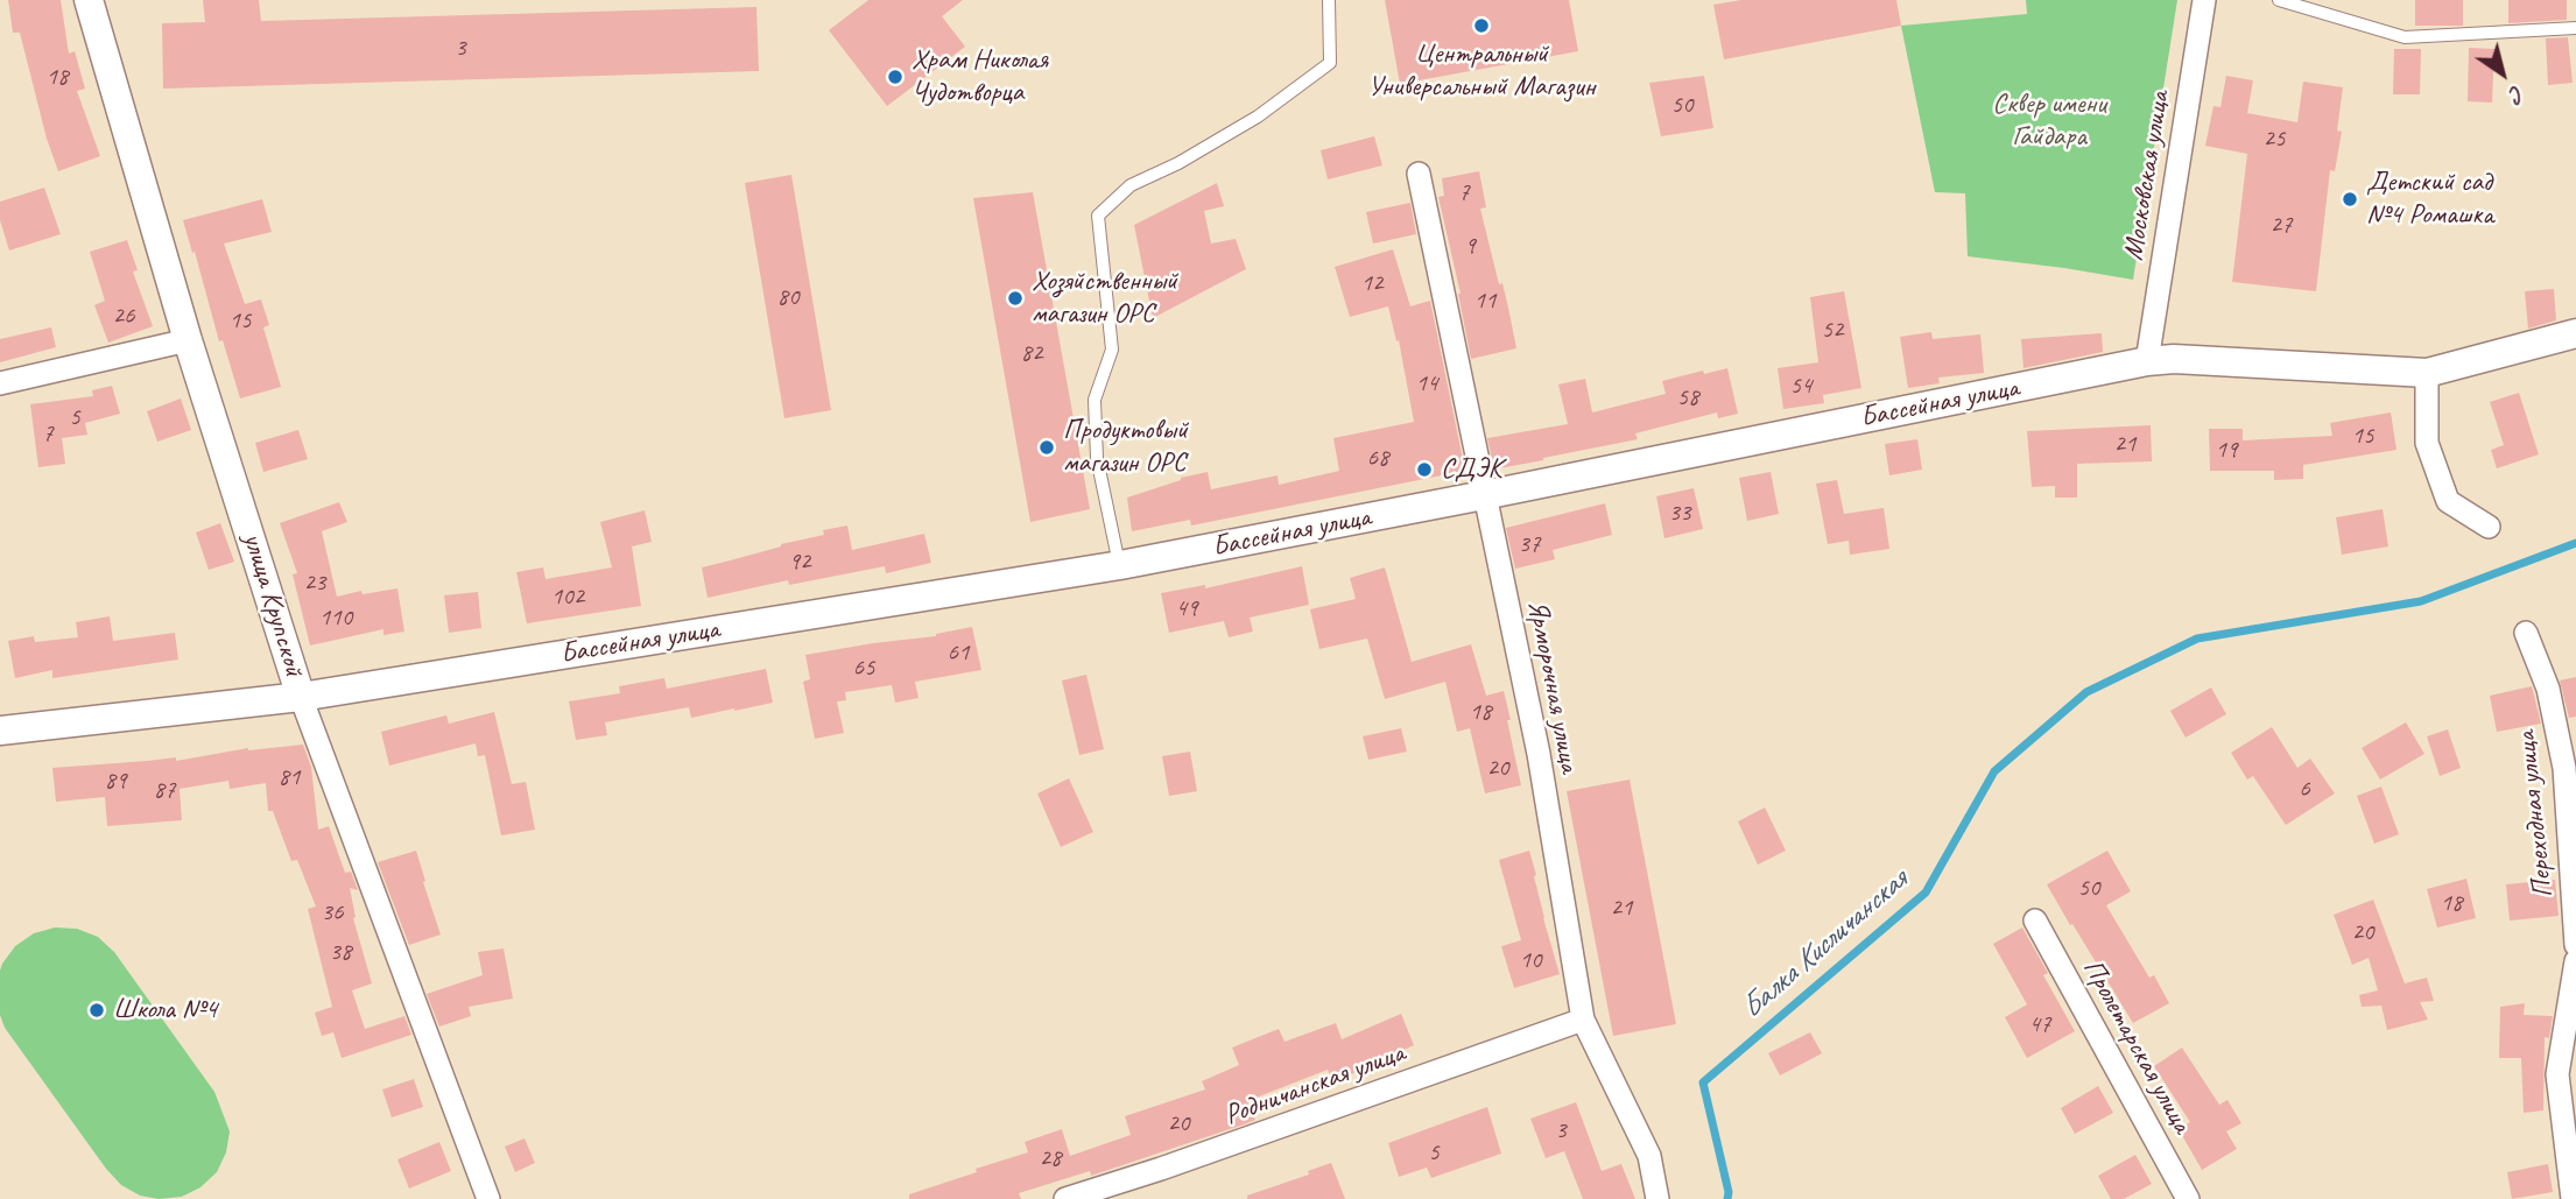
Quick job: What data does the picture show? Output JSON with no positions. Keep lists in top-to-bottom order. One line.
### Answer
{"streets":{"street":["Московская улица","Бассейная улица","улица Крупской","Ярморочная улица","Переходная улица","Пролетарская улица","Родничанская улица"]},"crossings":[["Московская улица","Бассейная улица"],["Бассейная улица","улица Крупской"],["Бассейная улица","Ярморочная улица"],["Ярморочная улица","Родничанская улица"]],"water":["Балка Кисличанская"],"parks":["Сквер имени Гайдара"],"places":["Центральный Универсальный Магазин","Храм Николая Чудотворца","Детский сад №4 Ромашка","Хозяйственный магазин ОРС","Продуктовый магазин ОРС","СДЭК","Школа №4"],"house_numbers":["3","18","50","25","7","27","9","12","80","11","26","15","52","82","14","54","58","5","7","15","21","19","68","33","37","92","23","102","49","110","61","65","18","20","81","89","6","87","50","18","21","36","20","38","10","47","20","3","5","28"],"north":"bottom right"}
